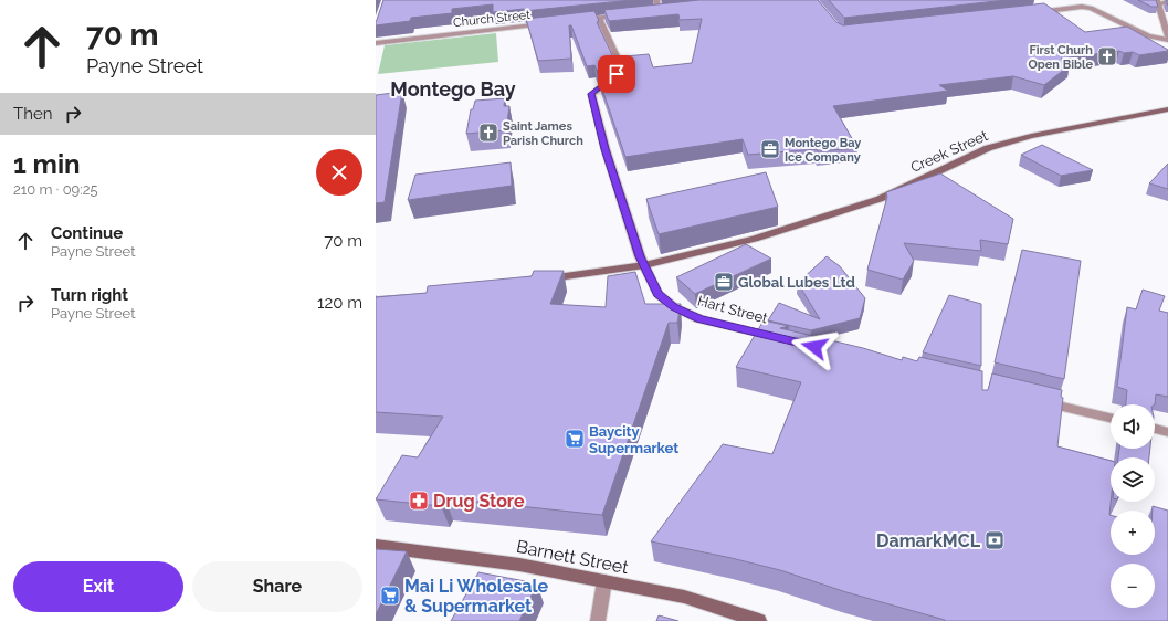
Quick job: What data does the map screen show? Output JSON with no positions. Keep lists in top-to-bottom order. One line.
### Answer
{"streets":{"main road":["Creek Street","Barnett Street"],"street":["Church Street","Hart Street"]},"crossings":[["Creek Street","Hart Street"]],"districts":["Montego Bay"],"places":{"church":["First Churh Open Bible","Saint James Parish Church"],"office":["Montego Bay Ice Company","Global Lubes Ltd"],"supermarket":["Baycity Supermarket","Mai Li Wholesale & Supermarket"],"pharmacy":["Drug Store"],"bank":["DamarkMCL"]},"page":{"turn":["70 m","Payne Street"],"then":"Then","heading":["1 min","210 m · 09:25"],"list":[{"name":"Continue","note":"Payne Street","value":"70 m"},{"name":"Turn right","note":"Payne Street","value":"120 m"}],"map_buttons":["+","−"],"buttons":["Exit","Share"]}}
